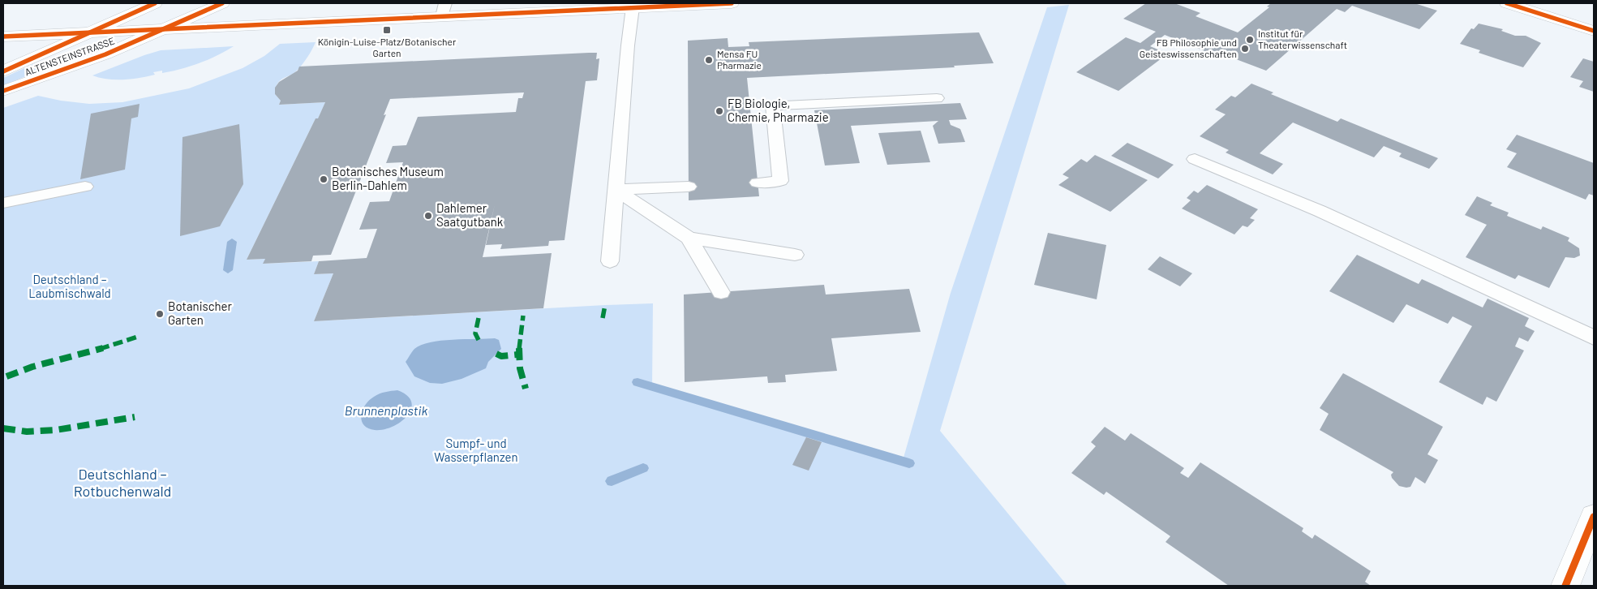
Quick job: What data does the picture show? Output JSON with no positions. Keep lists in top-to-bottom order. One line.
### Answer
{"streets":{"main road":["ALTENSTEINSTRASSE"]},"water":["Brunnenplastik"],"parks":["Deutschland – Laubmischwald","Sumpf- und Wasserpflanzen","Deutschland – Rotbuchenwald"],"places":{"transit":["Königin-Luise-Platz/Botanischer Garten"],"other":["Institut für Theaterwissenschaft","FB Philosophie und Geisteswissenschaften","Mensa FU Pharmazie","FB Biologie, Chemie, Pharmazie","Botanisches Museum Berlin-Dahlem","Dahlemer Saatgutbank","Botanischer Garten"]}}
